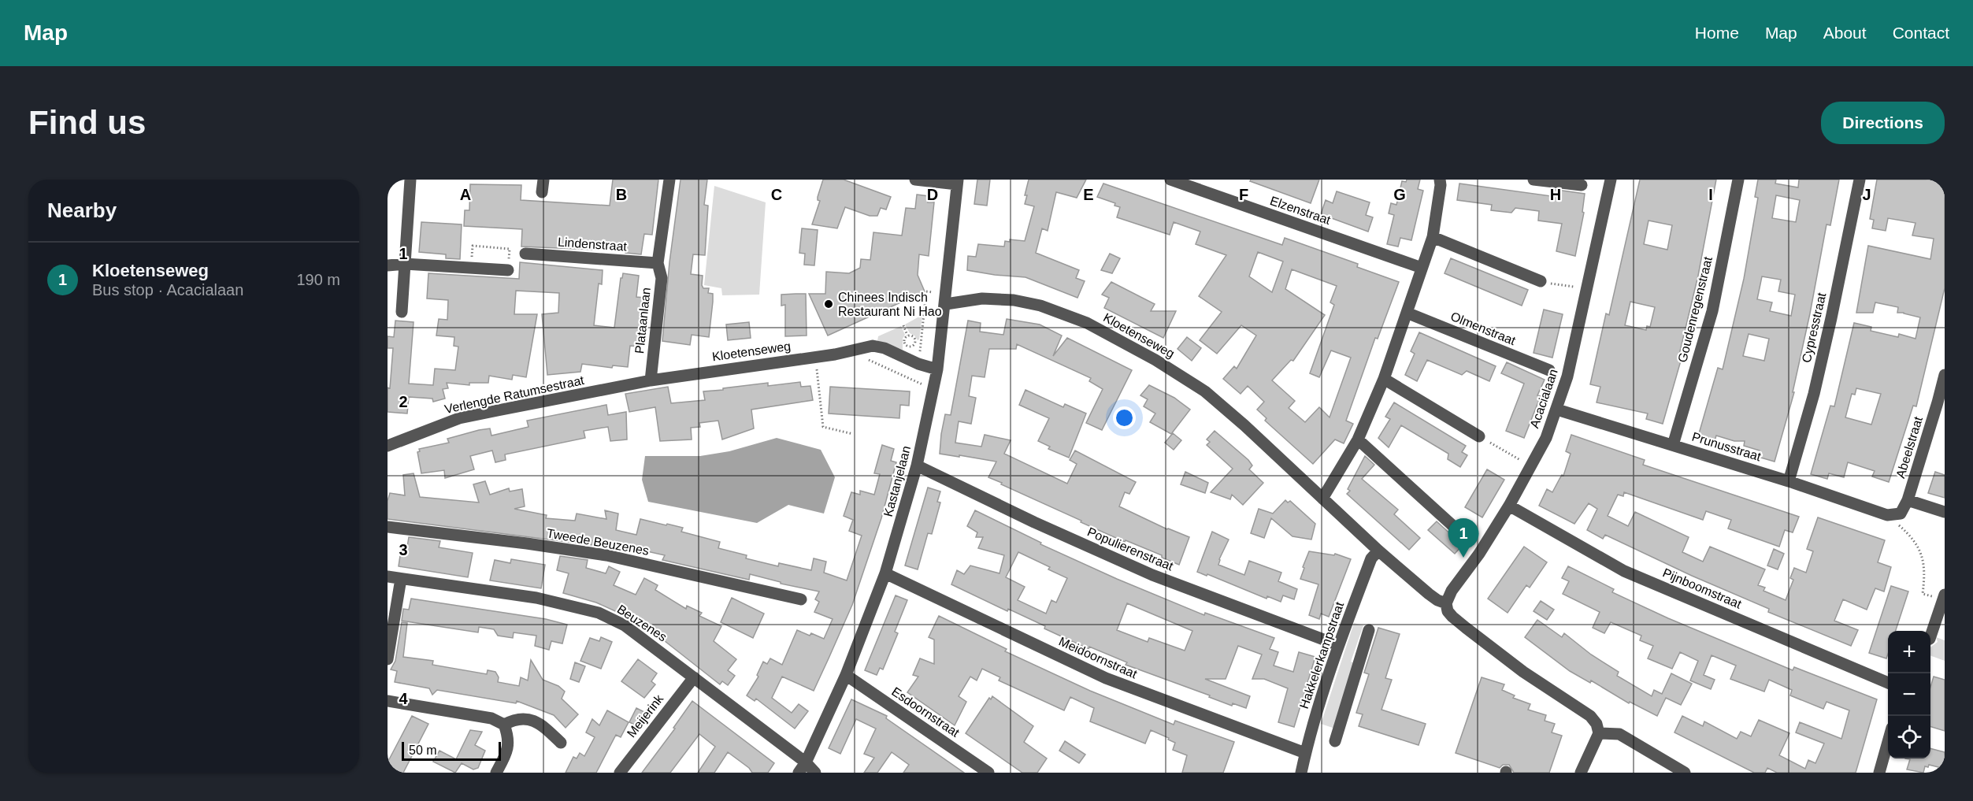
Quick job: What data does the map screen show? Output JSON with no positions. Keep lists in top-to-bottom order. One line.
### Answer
{"streets":{"street":["Elzenstraat","Lindenstraat","Goudenregenstraat","Plataanlaan","Cypresstraat","Olmenstraat","Kloetenseweg","Verlengde Ratumsestraat","Acacialaan","Prunusstraat","Abeelstraat","Kastanjelaan","Tweede Beuzenes","Populierenstraat","Pijnboomstraat","Beuzenes","Hakkelerkampstraat","Meidoornstraat","Esdoornstraat","Meijerink"]},"crossings":[["Lindenstraat","Plataanlaan"],["Goudenregenstraat","Prunusstraat"],["Plataanlaan","Kloetenseweg"],["Plataanlaan","Verlengde Ratumsestraat"],["Cypresstraat","Prunusstraat"],["Kloetenseweg","Verlengde Ratumsestraat"],["Kloetenseweg","Acacialaan"],["Kloetenseweg","Kastanjelaan"],["Kloetenseweg","Hakkelerkampstraat"],["Acacialaan","Prunusstraat"],["Acacialaan","Pijnboomstraat"],["Kastanjelaan","Populierenstraat"],["Kastanjelaan","Beuzenes"],["Kastanjelaan","Meidoornstraat"],["Kastanjelaan","Esdoornstraat"],["Populierenstraat","Hakkelerkampstraat"],["Beuzenes","Meijerink"],["Hakkelerkampstraat","Meidoornstraat"]],"places":["Chinees Indisch Restaurant Ni Hao"],"scale_bar":"50 m","page":{"header":"Map","nav":["Home","Map","About","Contact"],"buttons":"Directions","title":"Find us","heading":"Nearby","list":[{"mark":"1","name":"Kloetenseweg","note":"Bus stop · Acacialaan","value":"190 m"}],"pins":"1","map_buttons":["+","−"],"scale":"50 m"},"grid":{"columns":["A","B","C","D","E","F","G","H","I","J"],"rows":["1","2","3","4"]}}
